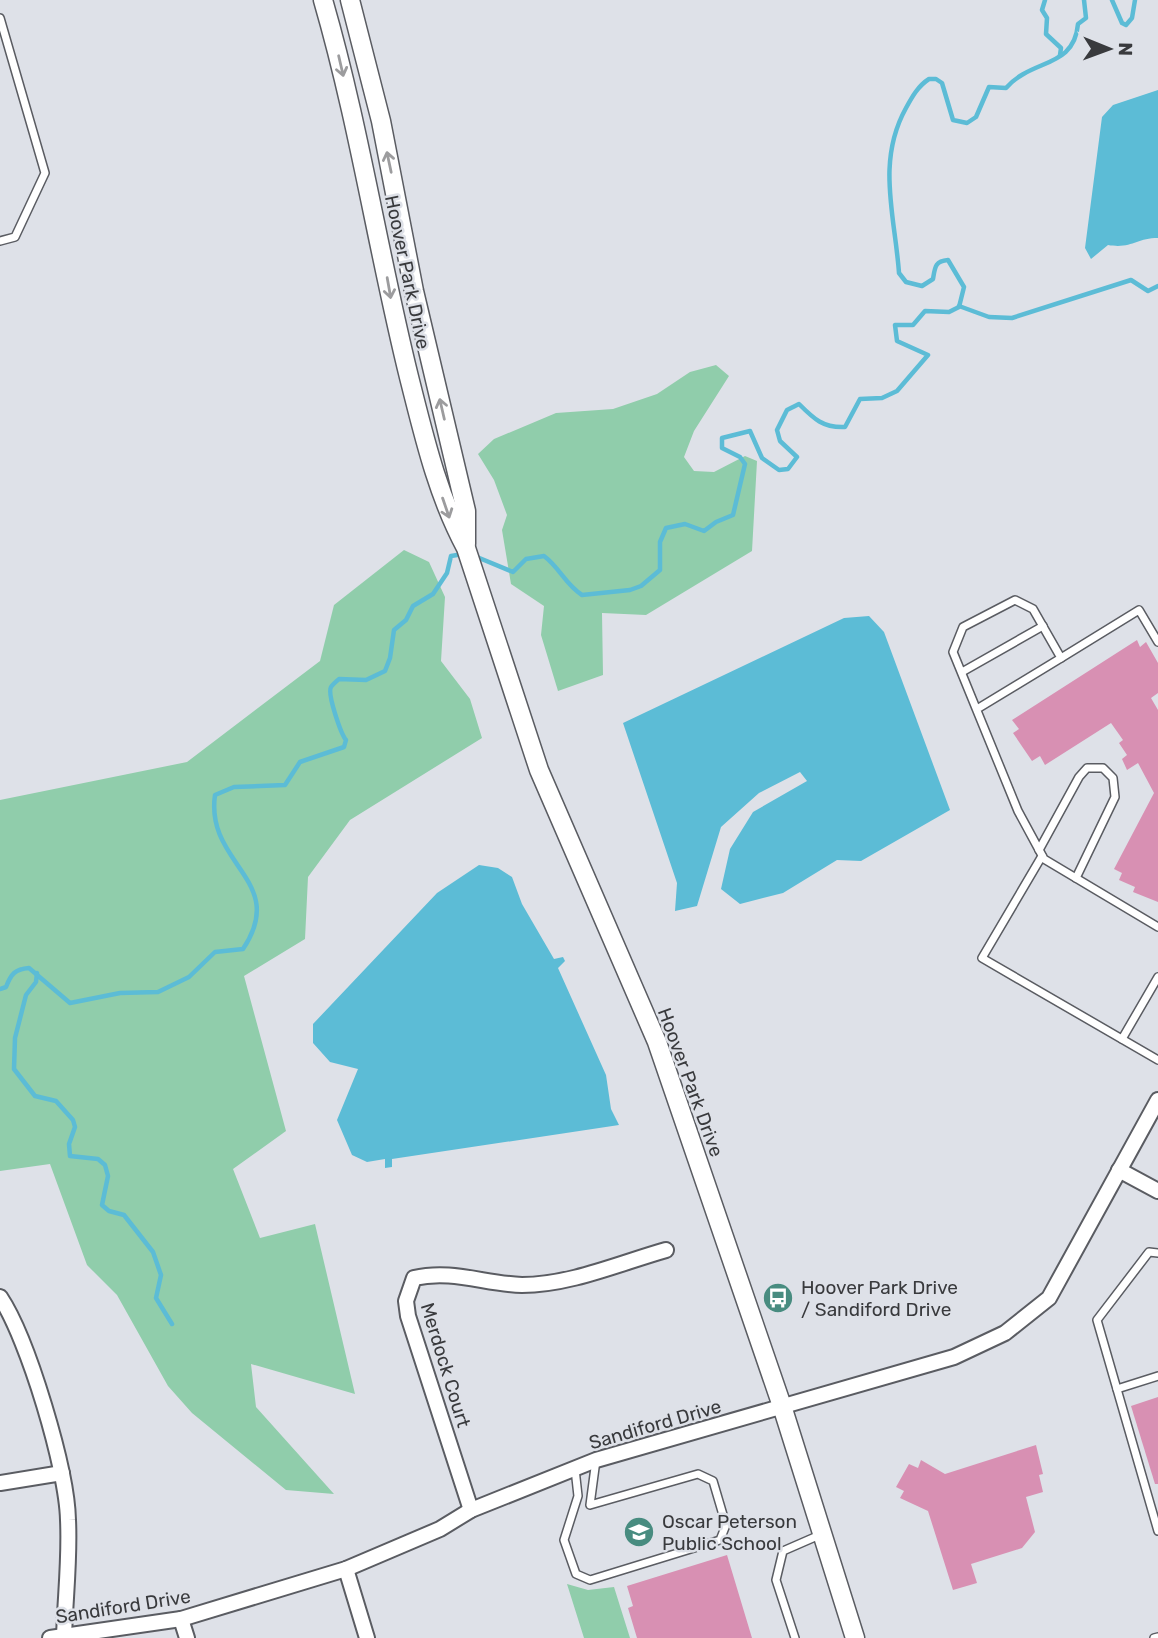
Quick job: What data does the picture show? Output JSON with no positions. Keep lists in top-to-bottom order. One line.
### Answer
{"streets":{"street":["Hoover Park Drive","Merdock Court","Sandiford Drive"]},"crossings":[["Hoover Park Drive","Sandiford Drive"],["Merdock Court","Sandiford Drive"]],"places":{"bus stop":["Hoover Park Drive / Sandiford Drive"],"school or university":["Oscar Peterson Public School"]},"north":"right"}
